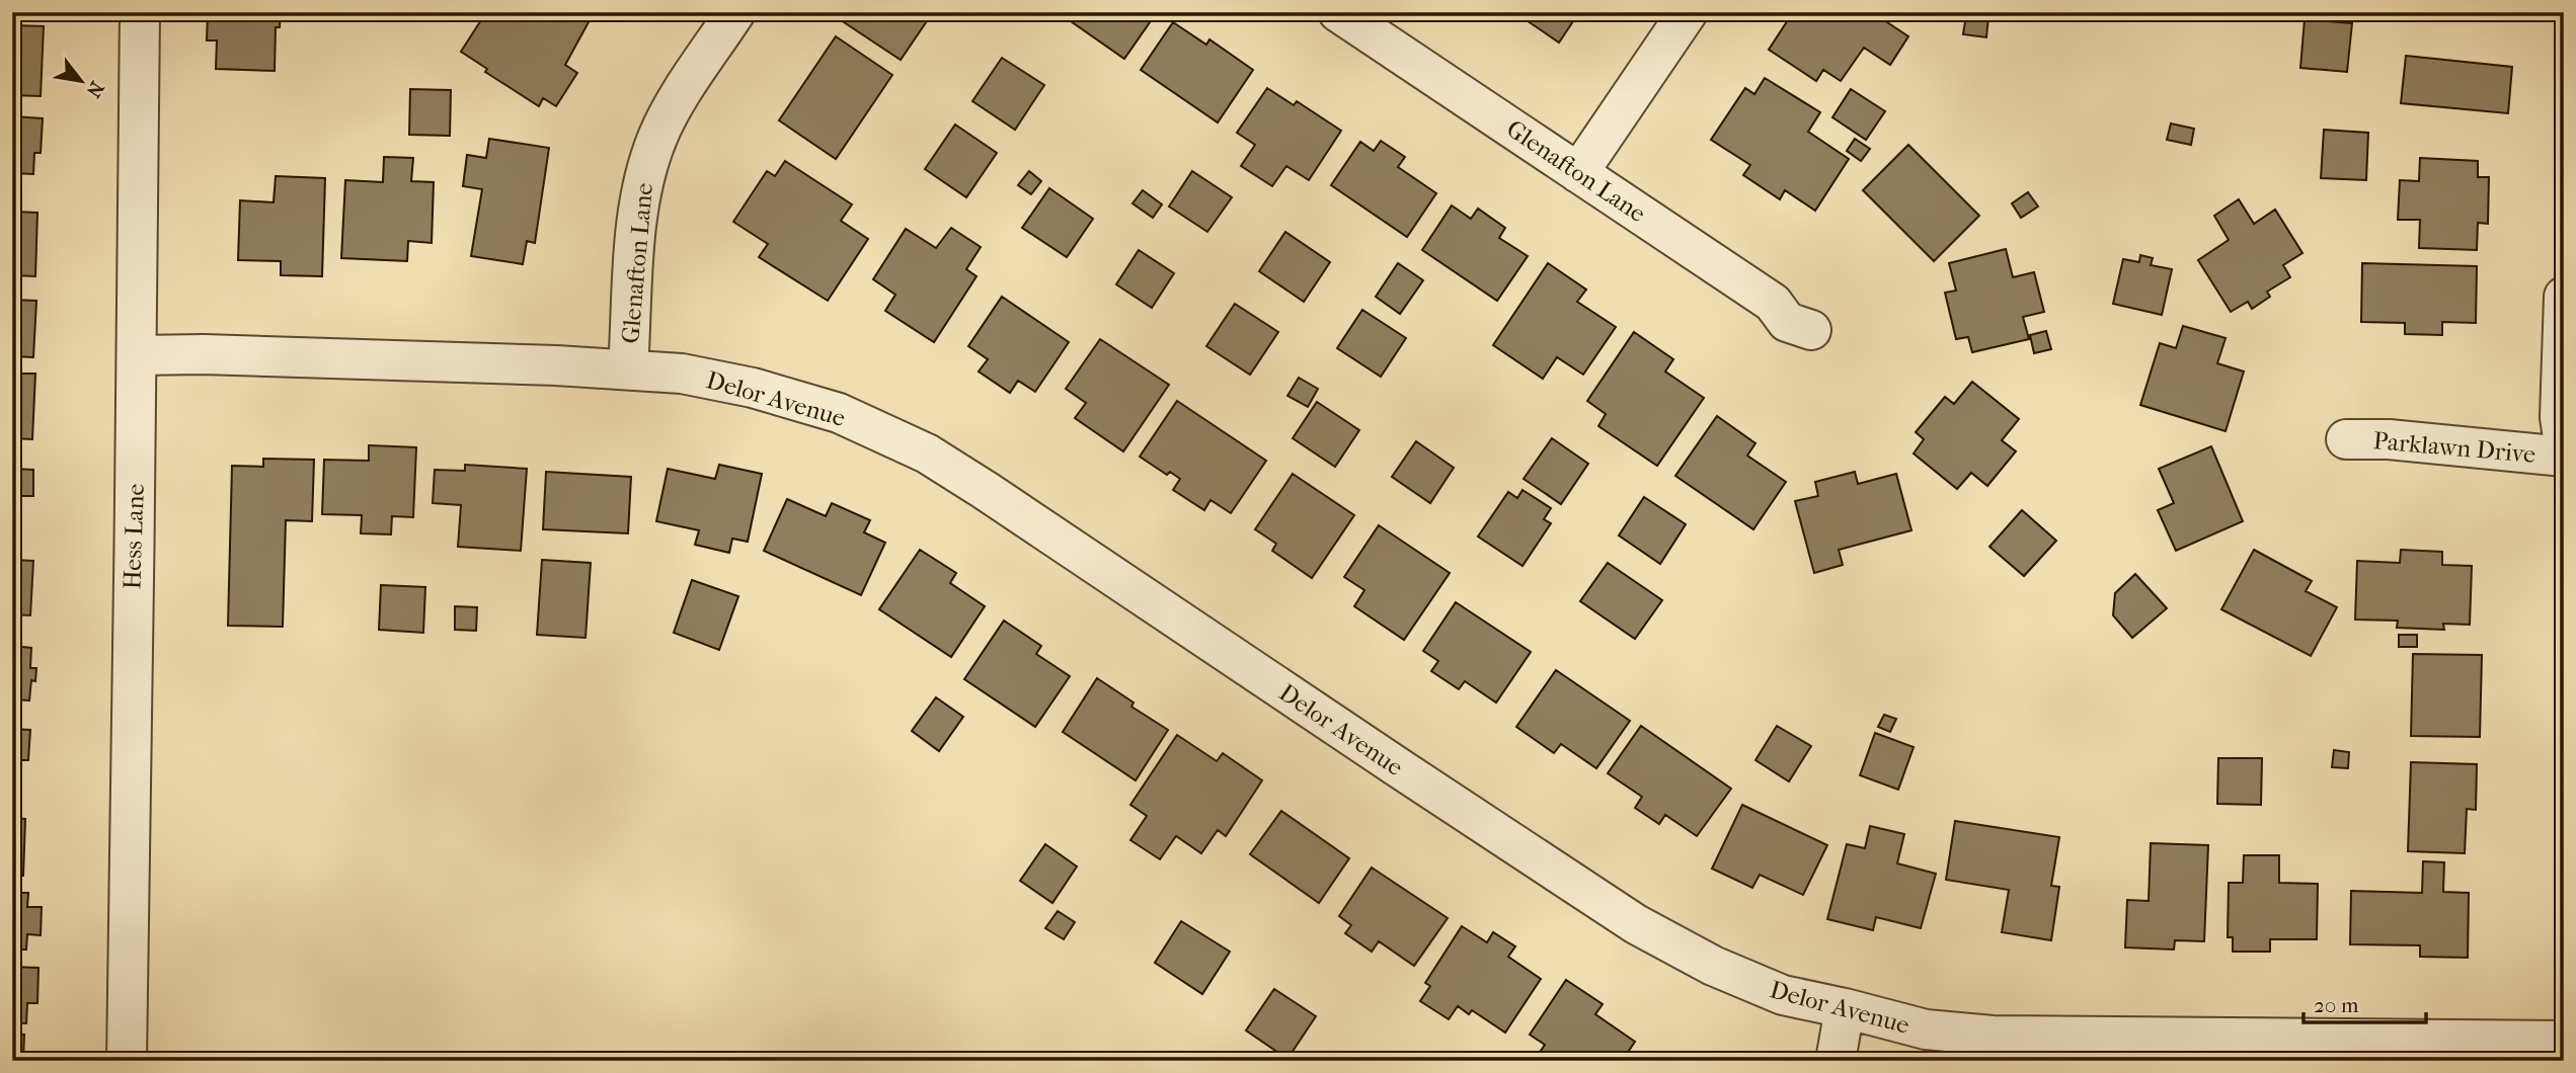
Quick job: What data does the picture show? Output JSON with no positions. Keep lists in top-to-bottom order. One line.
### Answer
{"streets":{"street":["Glenafton Lane","Delor Avenue","Parklawn Drive","Hess Lane"]},"crossings":[["Glenafton Lane","Delor Avenue"],["Delor Avenue","Hess Lane"]],"scale_bar":"20 m","north":"bottom right"}
